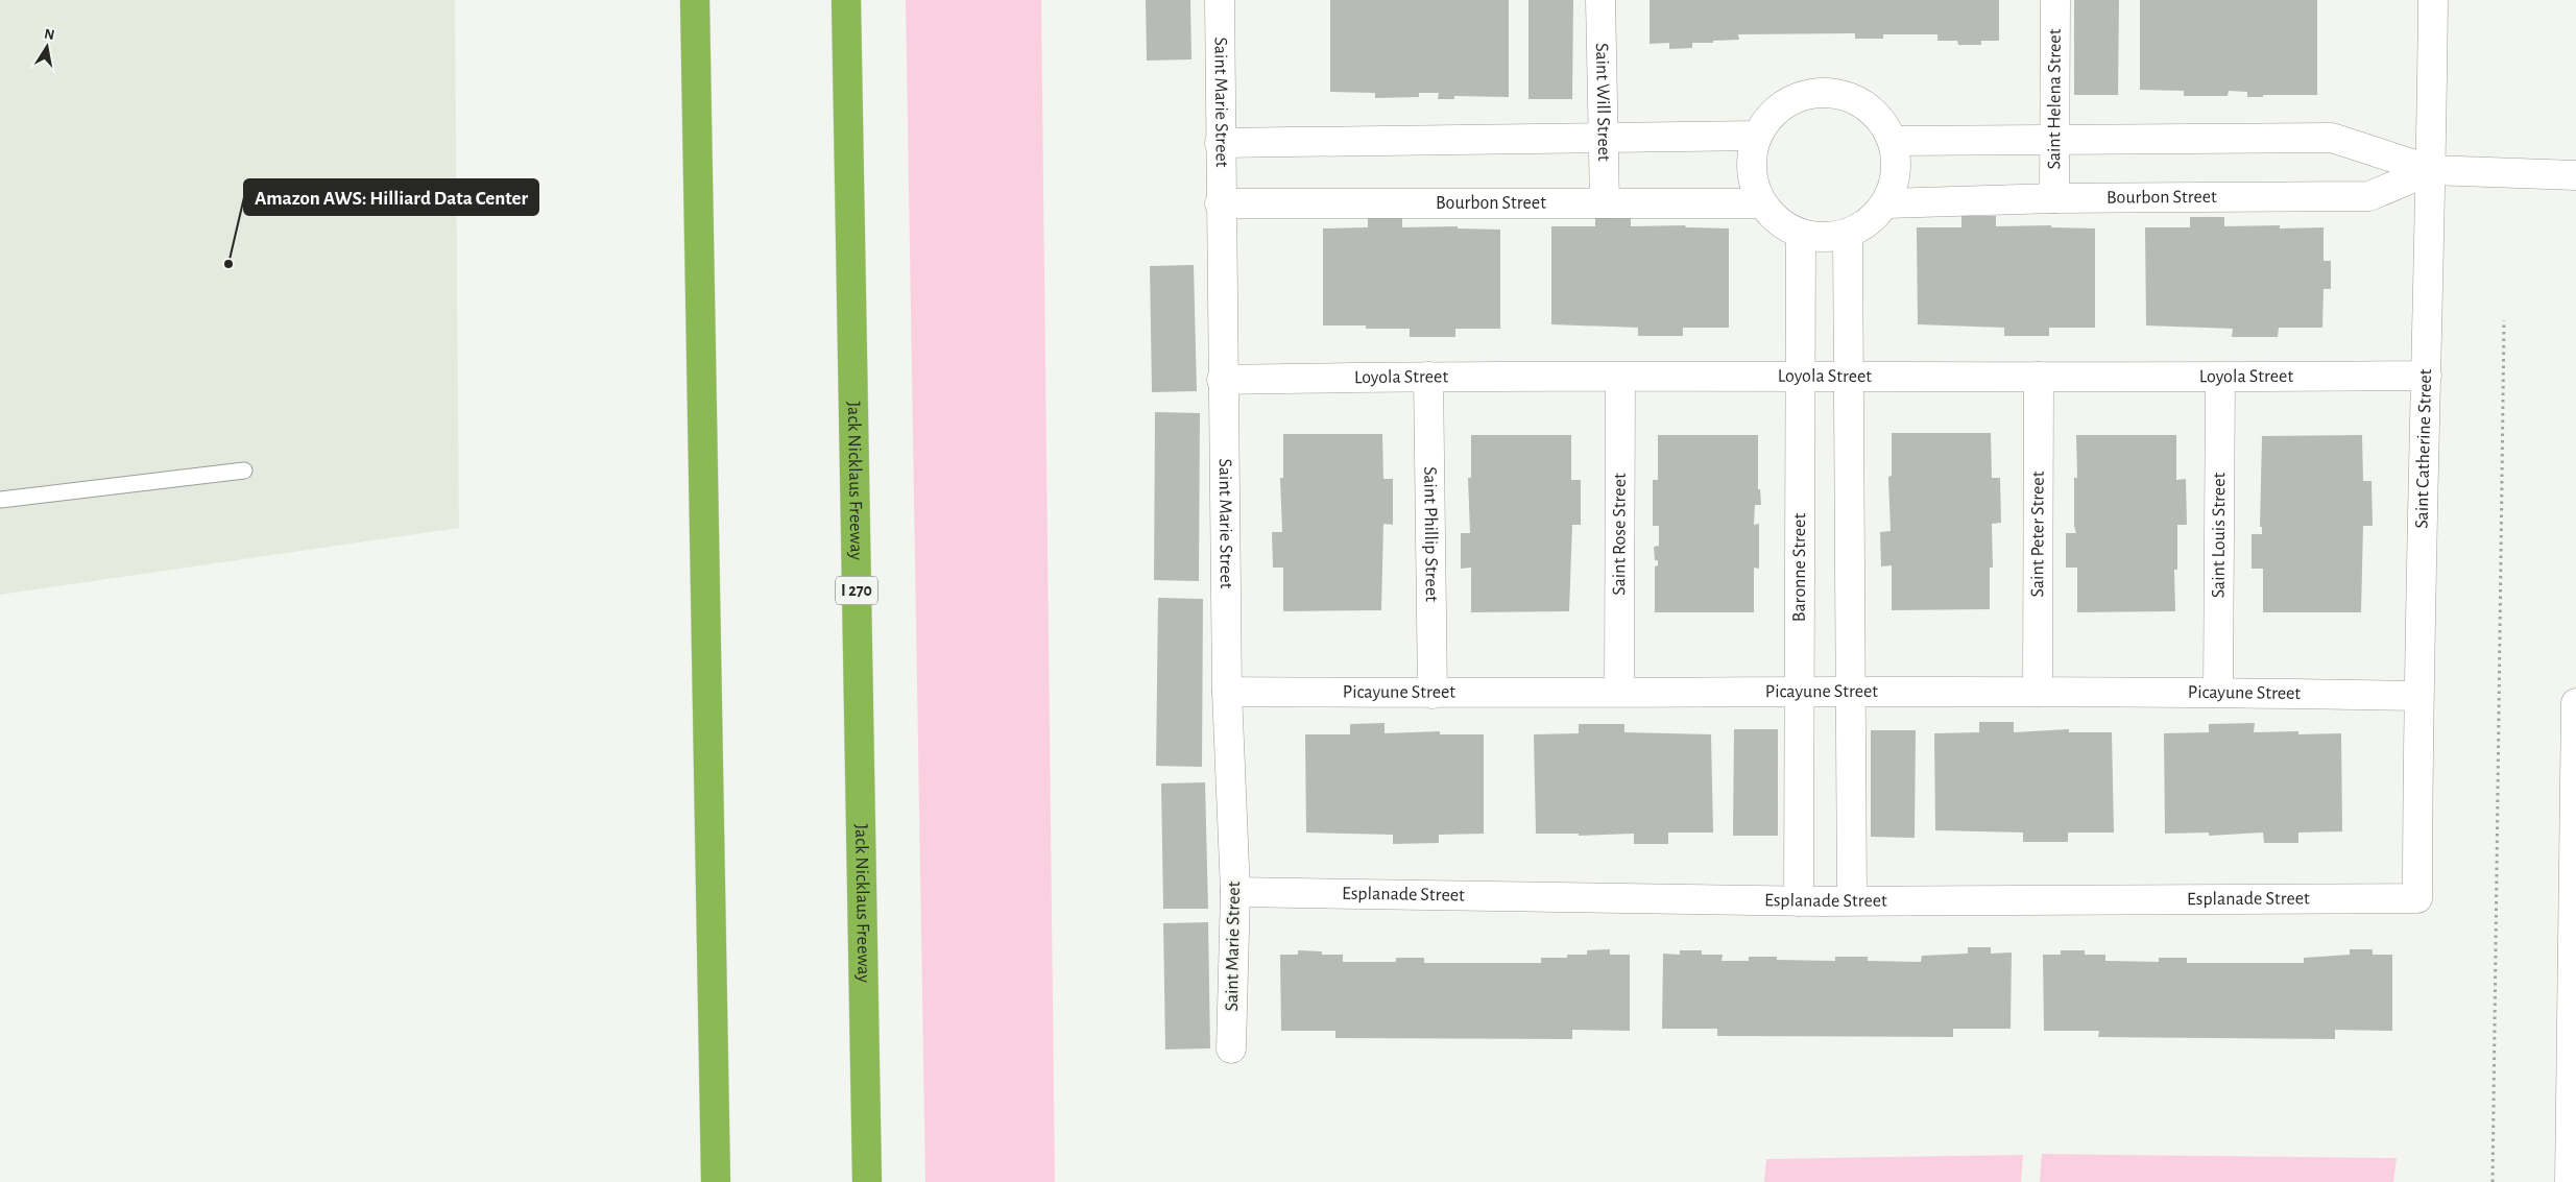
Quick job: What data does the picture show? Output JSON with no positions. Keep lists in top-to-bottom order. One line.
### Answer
{"streets":{"highway":["Jack Nicklaus Freeway","I 270"],"street":["Saint Helena Street","Saint Marie Street","Saint Will Street","Bourbon Street","Loyola Street","Saint Catherine Street","Saint Rose Street","Saint Peter Street","Saint Louis Street","Saint Phillip Street","Baronne Street","Picayune Street","Esplanade Street"]},"crossings":[["Saint Helena Street","Bourbon Street"],["Saint Marie Street","Bourbon Street"],["Saint Marie Street","Loyola Street"],["Saint Marie Street","Picayune Street"],["Saint Marie Street","Esplanade Street"],["Saint Will Street","Bourbon Street"],["Bourbon Street","Saint Catherine Street"],["Bourbon Street","Baronne Street"],["Loyola Street","Saint Catherine Street"],["Loyola Street","Saint Rose Street"],["Loyola Street","Saint Peter Street"],["Loyola Street","Saint Louis Street"],["Loyola Street","Saint Phillip Street"],["Loyola Street","Baronne Street"],["Saint Catherine Street","Picayune Street"],["Saint Catherine Street","Esplanade Street"],["Saint Rose Street","Picayune Street"],["Saint Peter Street","Picayune Street"],["Saint Louis Street","Picayune Street"],["Saint Phillip Street","Picayune Street"],["Baronne Street","Picayune Street"],["Baronne Street","Esplanade Street"]],"places":["Amazon AWS: Hilliard Data Center"],"north":"top"}
